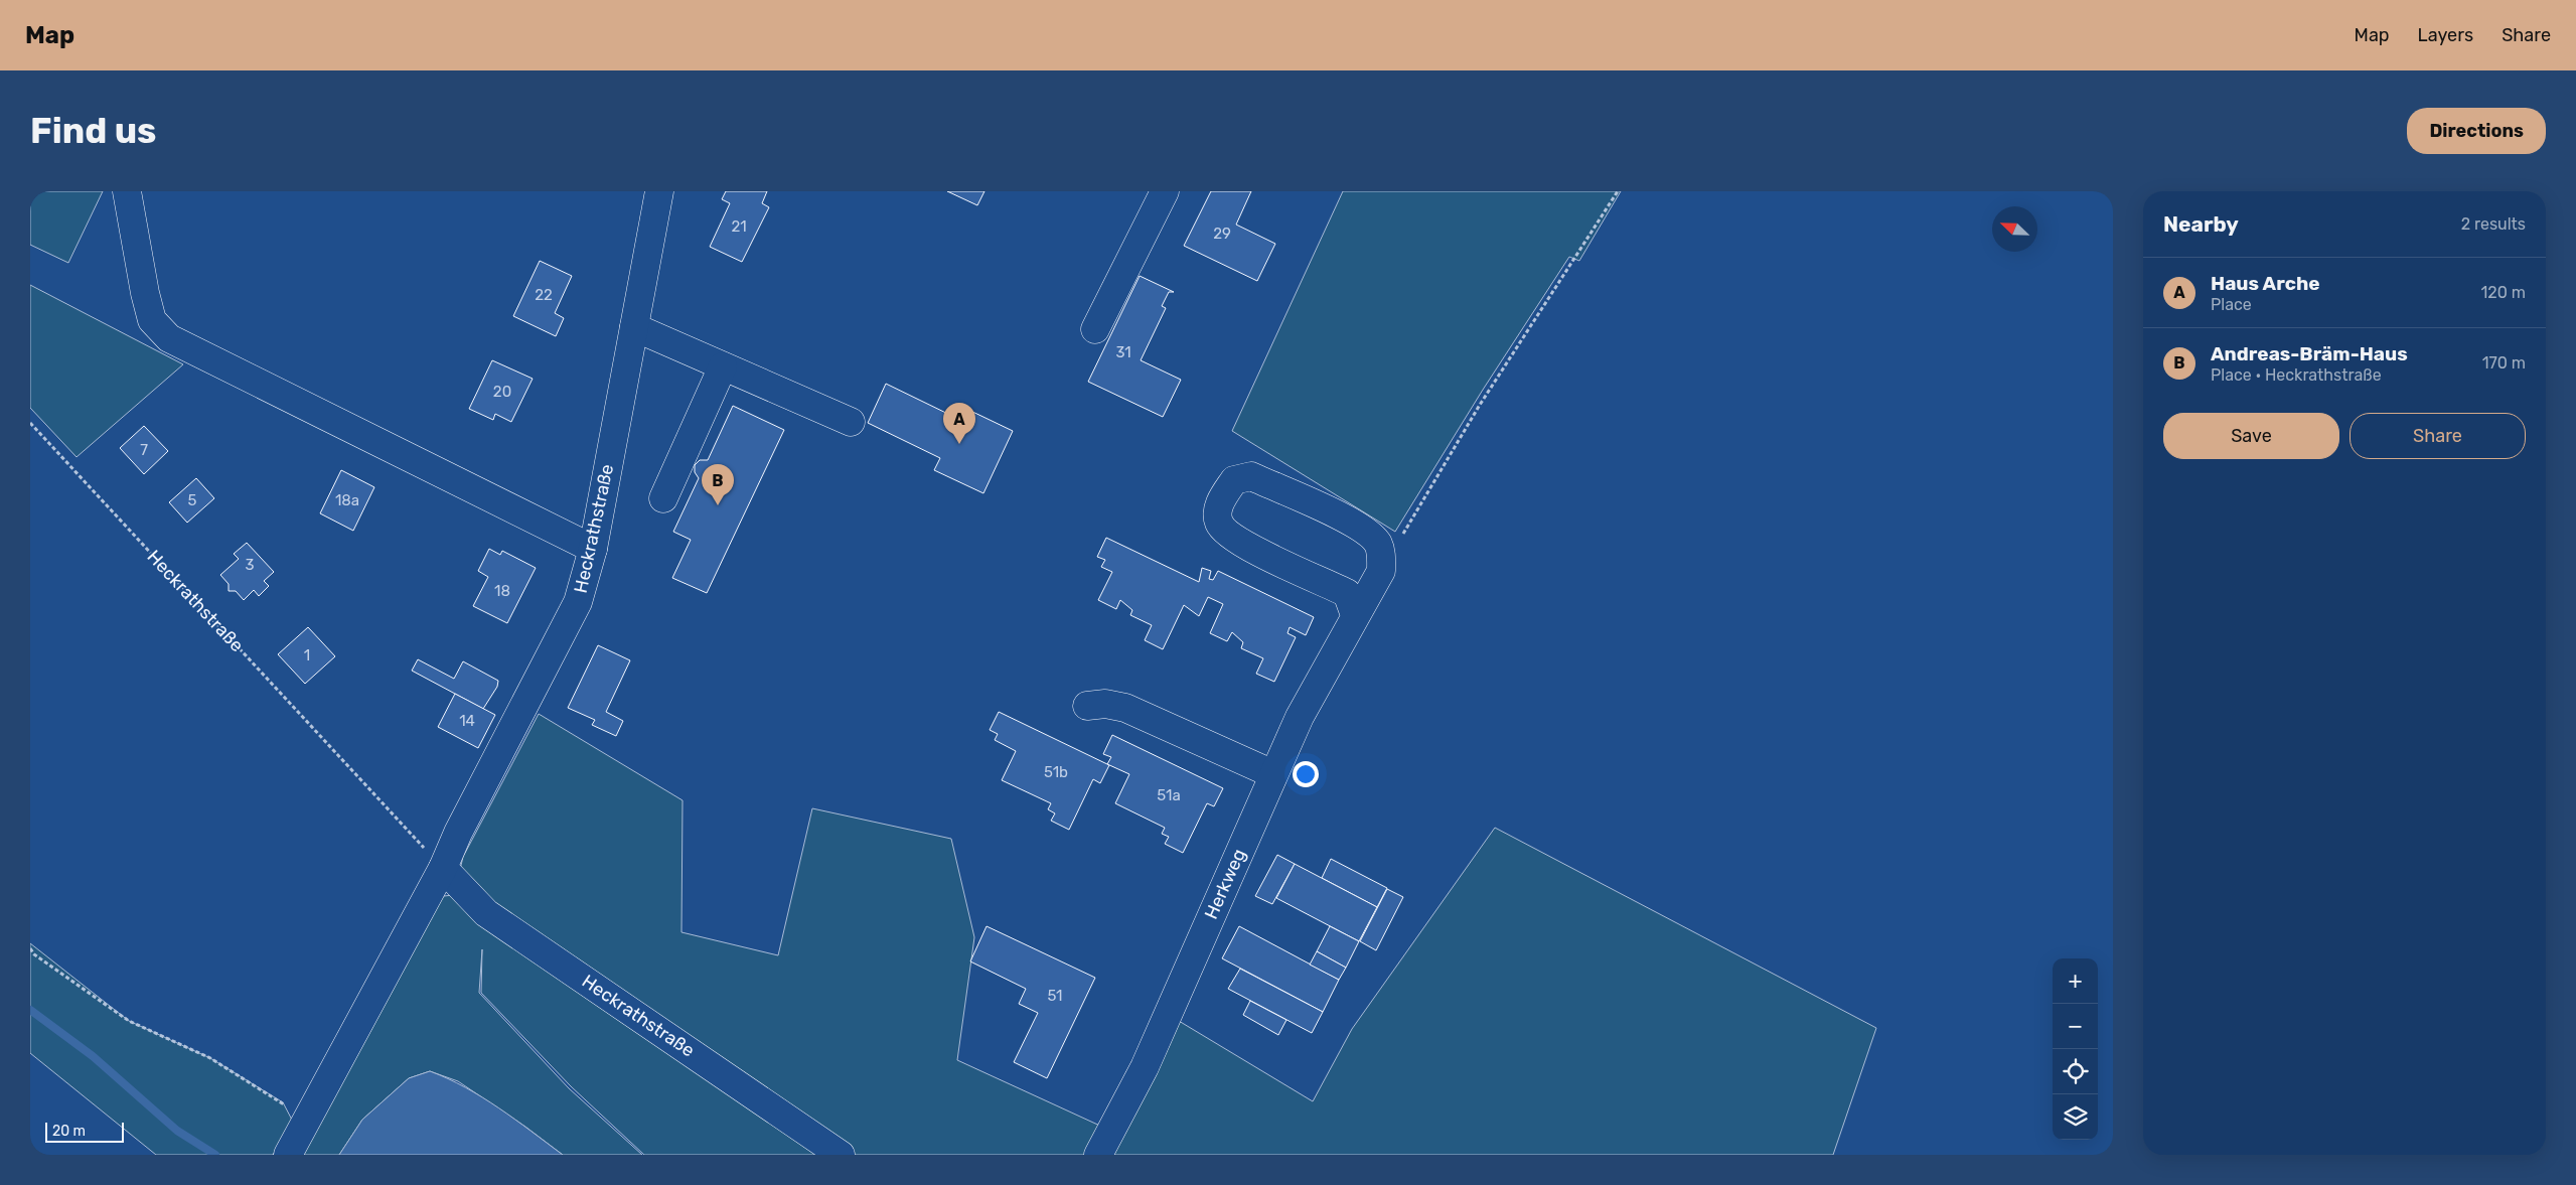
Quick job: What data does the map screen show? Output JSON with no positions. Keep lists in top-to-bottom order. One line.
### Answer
{"streets":{"street":["Heckrathstraße","Herkweg"]},"house_numbers":["21","29","22","31","20","7","5","18a","3","18","1","14","51b","51a","51"],"scale_bar":"20 m","north":"top left","page":{"header":"Map","nav":["Map","Layers","Share"],"buttons":["Directions",["Save","Share"]],"title":"Find us","heading":["Nearby","2 results"],"list":[{"mark":"A","name":"Haus Arche","note":"Place","value":"120 m"},{"mark":"B","name":"Andreas-Bräm-Haus","note":"Place · Heckrathstraße","value":"170 m"}],"pins":["A","B"],"map_buttons":["+","−"],"scale":"20 m"}}
